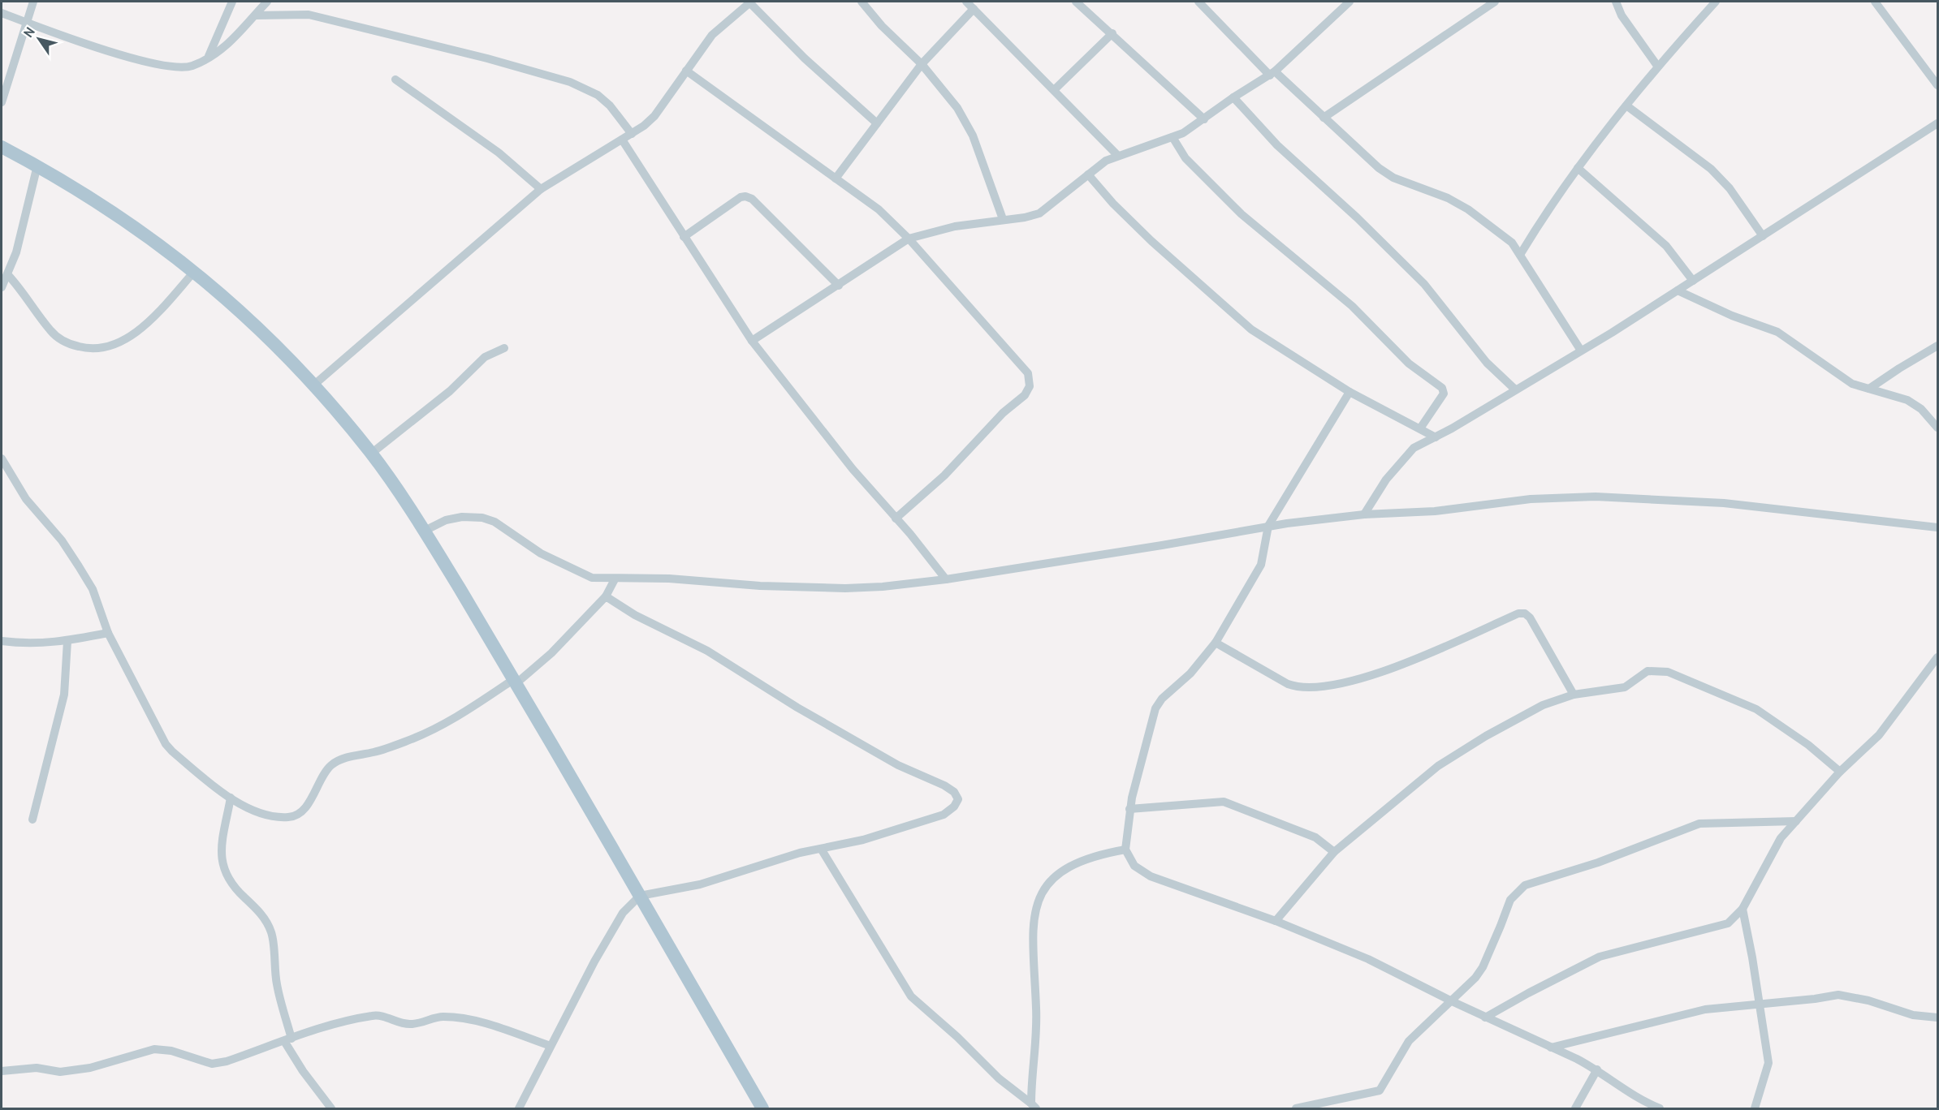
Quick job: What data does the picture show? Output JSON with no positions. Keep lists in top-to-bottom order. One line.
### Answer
{"north":"top left"}
